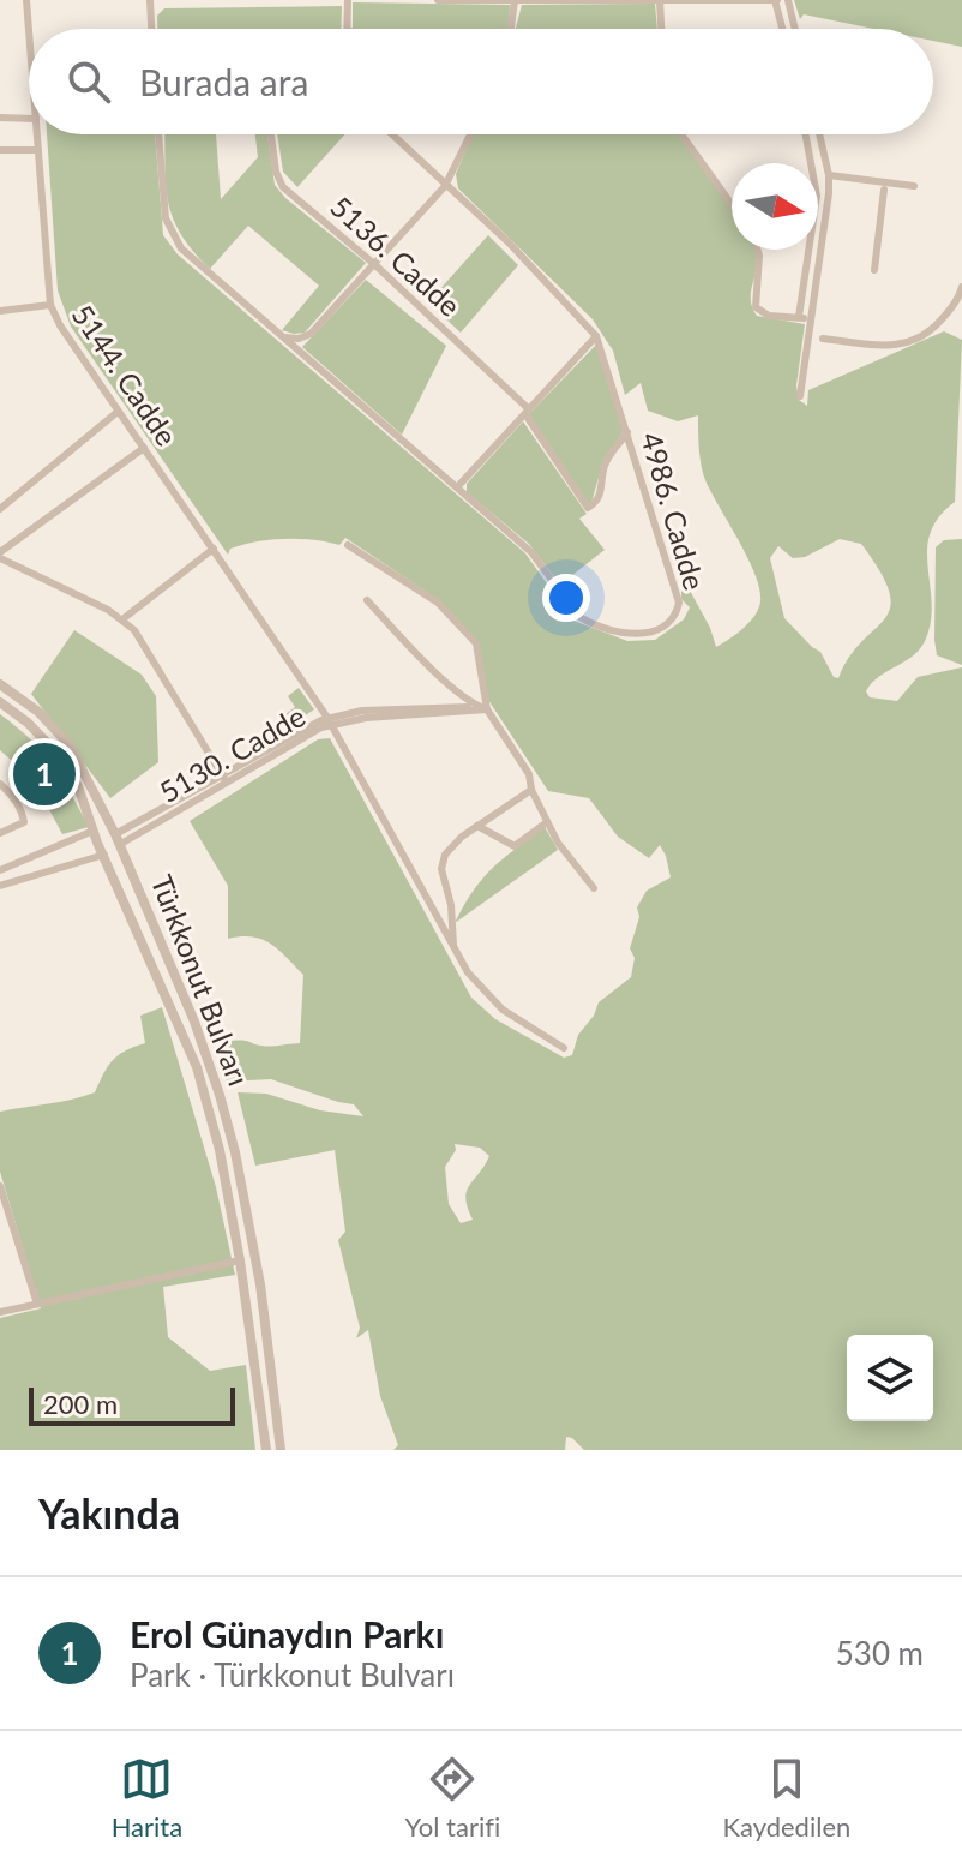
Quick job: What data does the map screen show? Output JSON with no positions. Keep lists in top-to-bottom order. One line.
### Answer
{"streets":{"street":["5136. Cadde","5144. Cadde","4986. Cadde","5130. Cadde","Türkkonut Bulvarı"]},"crossings":[["5136. Cadde","4986. Cadde"],["5144. Cadde","5130. Cadde"],["5130. Cadde","Türkkonut Bulvarı"]],"scale_bar":"200 m","north":"right","page":{"search":"Burada ara","pins":"1","scale":"200 m","heading":"Yakında","list":[{"mark":"1","name":"Erol Günaydın Parkı","note":"Park · Türkkonut Bulvarı","value":"530 m"}],"nav":["Harita","Yol tarifi","Kaydedilen"]}}
